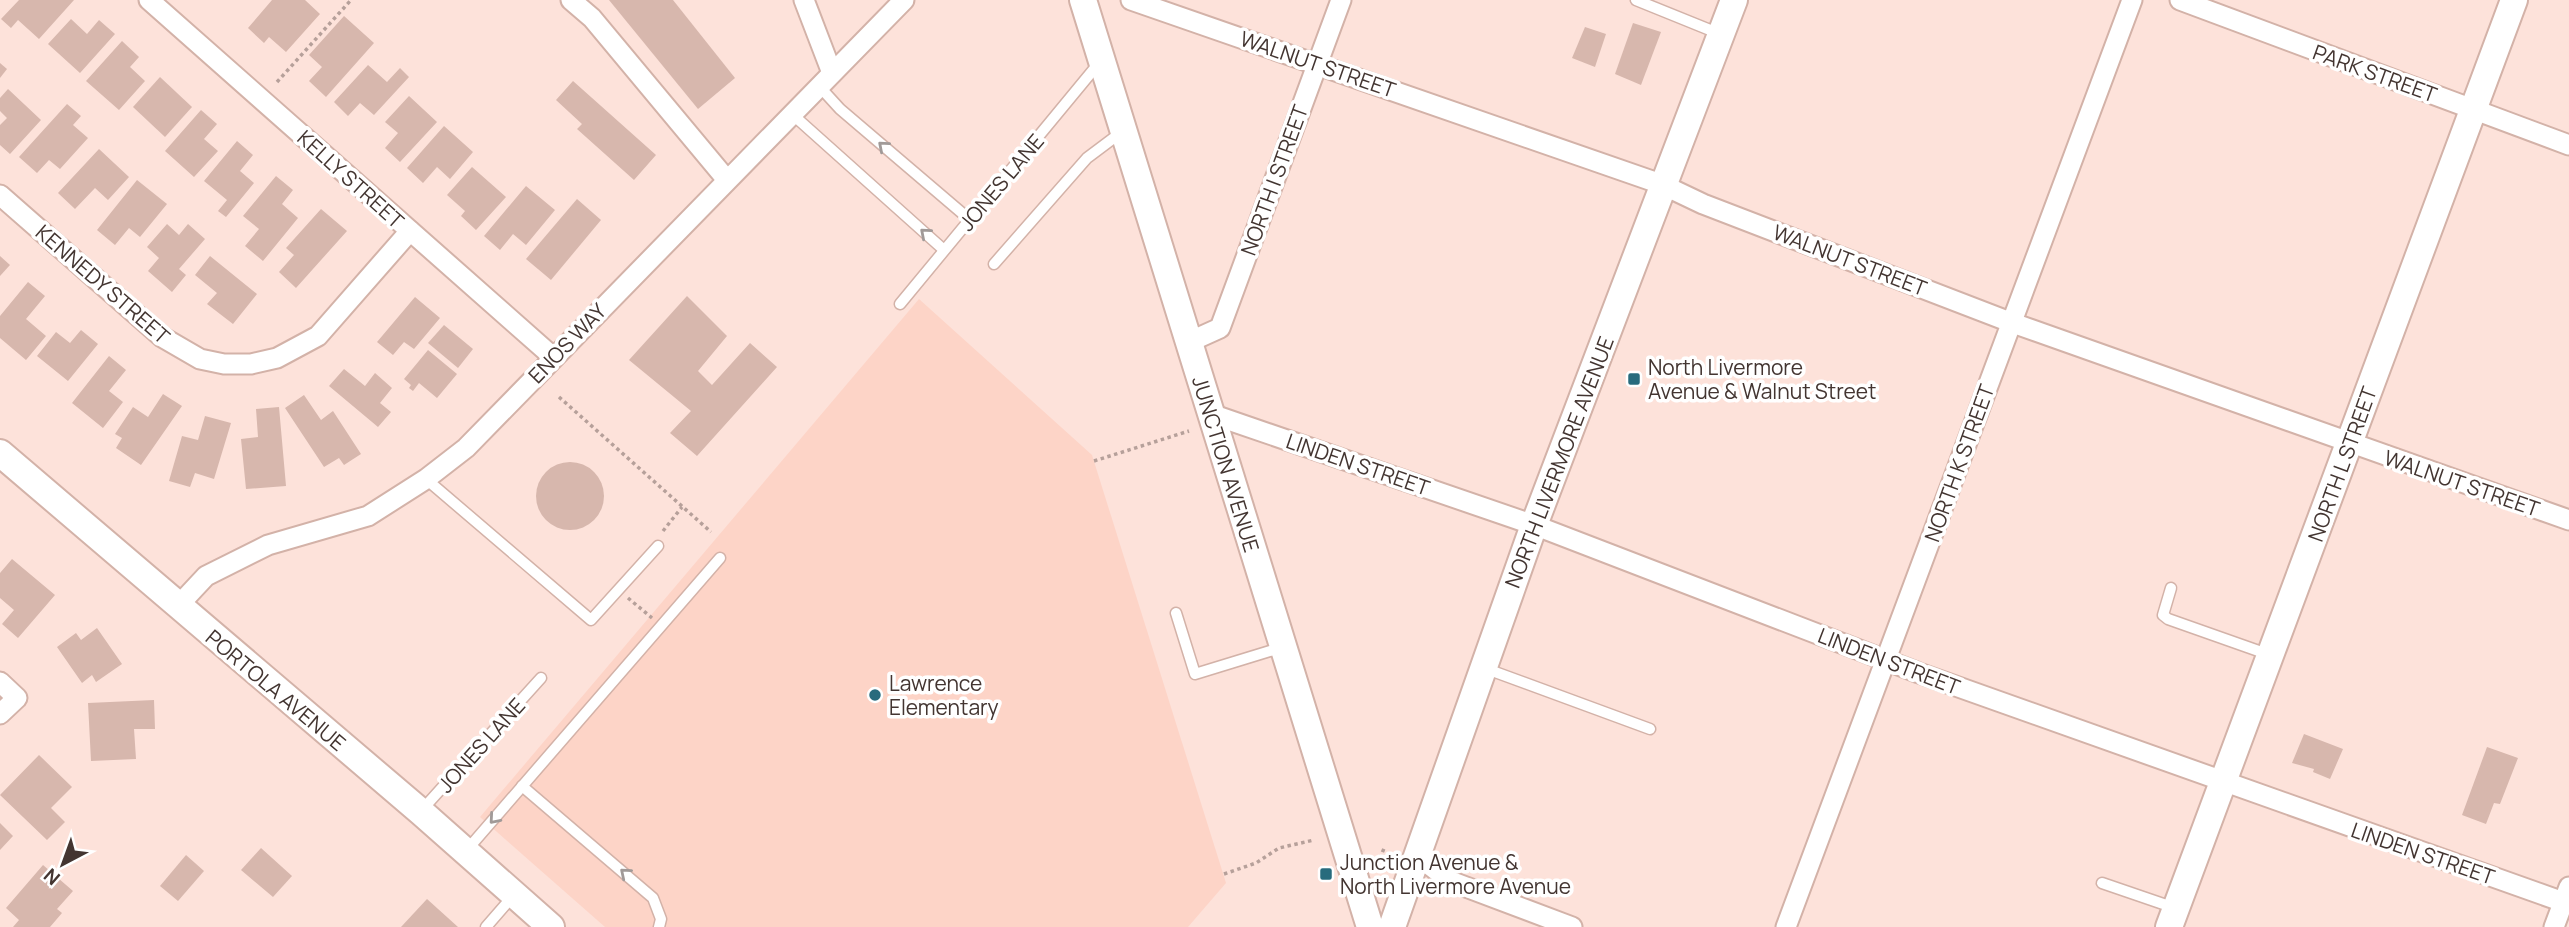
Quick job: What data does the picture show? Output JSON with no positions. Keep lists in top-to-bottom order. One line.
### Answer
{"streets":{"street":["WALNUT STREET","PARK STREET","KELLY STREET","NORTH I STREET","KENNEDY STREET","ENOS WAY","NORTH LIVERMORE AVENUE","NORTH K STREET","JUNCTION AVENUE","LINDEN STREET","NORTH L STREET","PORTOLA AVENUE"],"lane":["JONES LANE"]},"crossings":[["WALNUT STREET","NORTH I STREET"],["WALNUT STREET","NORTH LIVERMORE AVENUE"],["WALNUT STREET","NORTH K STREET"],["WALNUT STREET","NORTH L STREET"],["PARK STREET","NORTH L STREET"],["KELLY STREET","KENNEDY STREET"],["KELLY STREET","ENOS WAY"],["NORTH I STREET","JUNCTION AVENUE"],["JONES LANE","JUNCTION AVENUE"],["JONES LANE","PORTOLA AVENUE"],["ENOS WAY","PORTOLA AVENUE"],["NORTH LIVERMORE AVENUE","LINDEN STREET"],["NORTH K STREET","LINDEN STREET"],["JUNCTION AVENUE","LINDEN STREET"],["LINDEN STREET","NORTH L STREET"]],"places":{"transit":["North Livermore Avenue & Walnut Street","Junction Avenue & North Livermore Avenue"],"other":["Lawrence Elementary"]},"north":"bottom left"}
